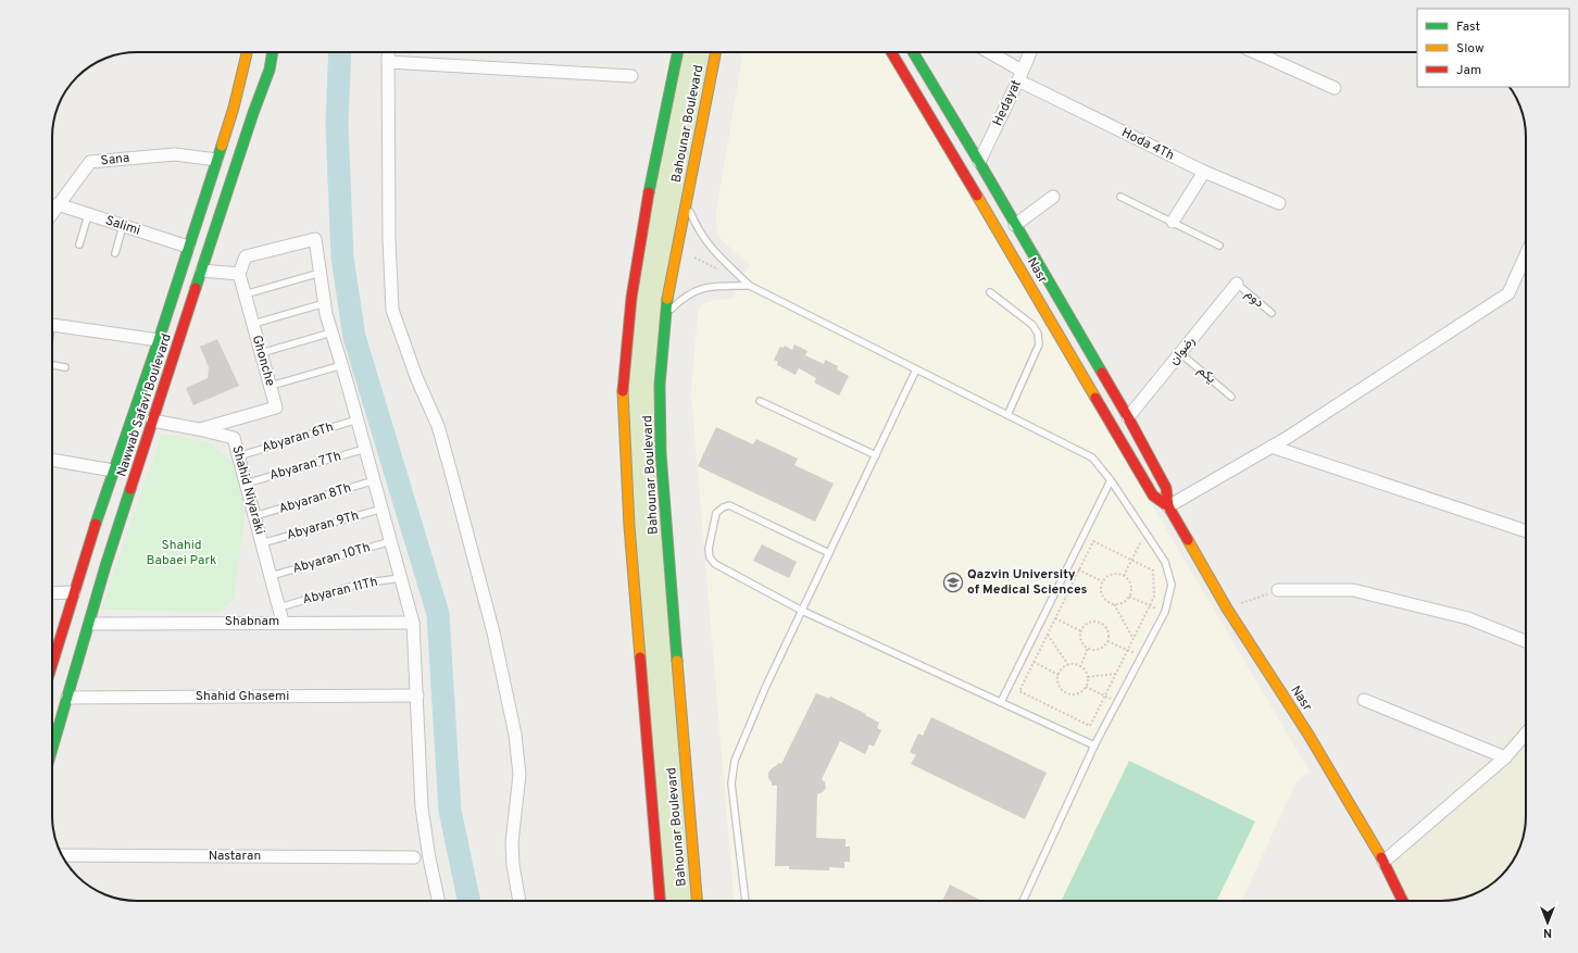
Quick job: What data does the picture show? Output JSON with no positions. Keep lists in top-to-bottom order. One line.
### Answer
{"streets":{"main road":["Bahounar Boulevard","Nasr","Nawwab Safavi Boulevard"],"street":["Hedayat","Hoda 4Th","Sana","Salimi","رضوان","Ghonche","Shahid Niyaraki","Shabnam","Shahid Ghasemi","Nastaran"],"lane":["دوم","یکم","Abyaran 6Th","Abyaran 7Th","Abyaran 8Th","Abyaran 9Th","Abyaran 10Th","Abyaran 11Th"]},"crossings":[["Hedayat","Hoda 4Th"],["Hedayat","Nasr"],["Sana","Salimi"],["Sana","Nawwab Safavi Boulevard"],["Salimi","Nawwab Safavi Boulevard"],["Nasr","رضوان"],["دوم","رضوان"],["رضوان","یکم"],["Ghonche","Shahid Niyaraki"],["Nawwab Safavi Boulevard","Shahid Niyaraki"],["Nawwab Safavi Boulevard","Shabnam"],["Nawwab Safavi Boulevard","Shahid Ghasemi"],["Abyaran 6Th","Shahid Niyaraki"],["Abyaran 7Th","Shahid Niyaraki"],["Shahid Niyaraki","Abyaran 8Th"],["Shahid Niyaraki","Abyaran 9Th"],["Shahid Niyaraki","Abyaran 10Th"],["Shahid Niyaraki","Abyaran 11Th"],["Shahid Niyaraki","Shabnam"]],"parks":["Shahid Babaei Park"],"places":{"school or university":["Qazvin University of Medical Sciences"]},"legend":["Fast","Slow","Jam"],"north":"bottom"}
